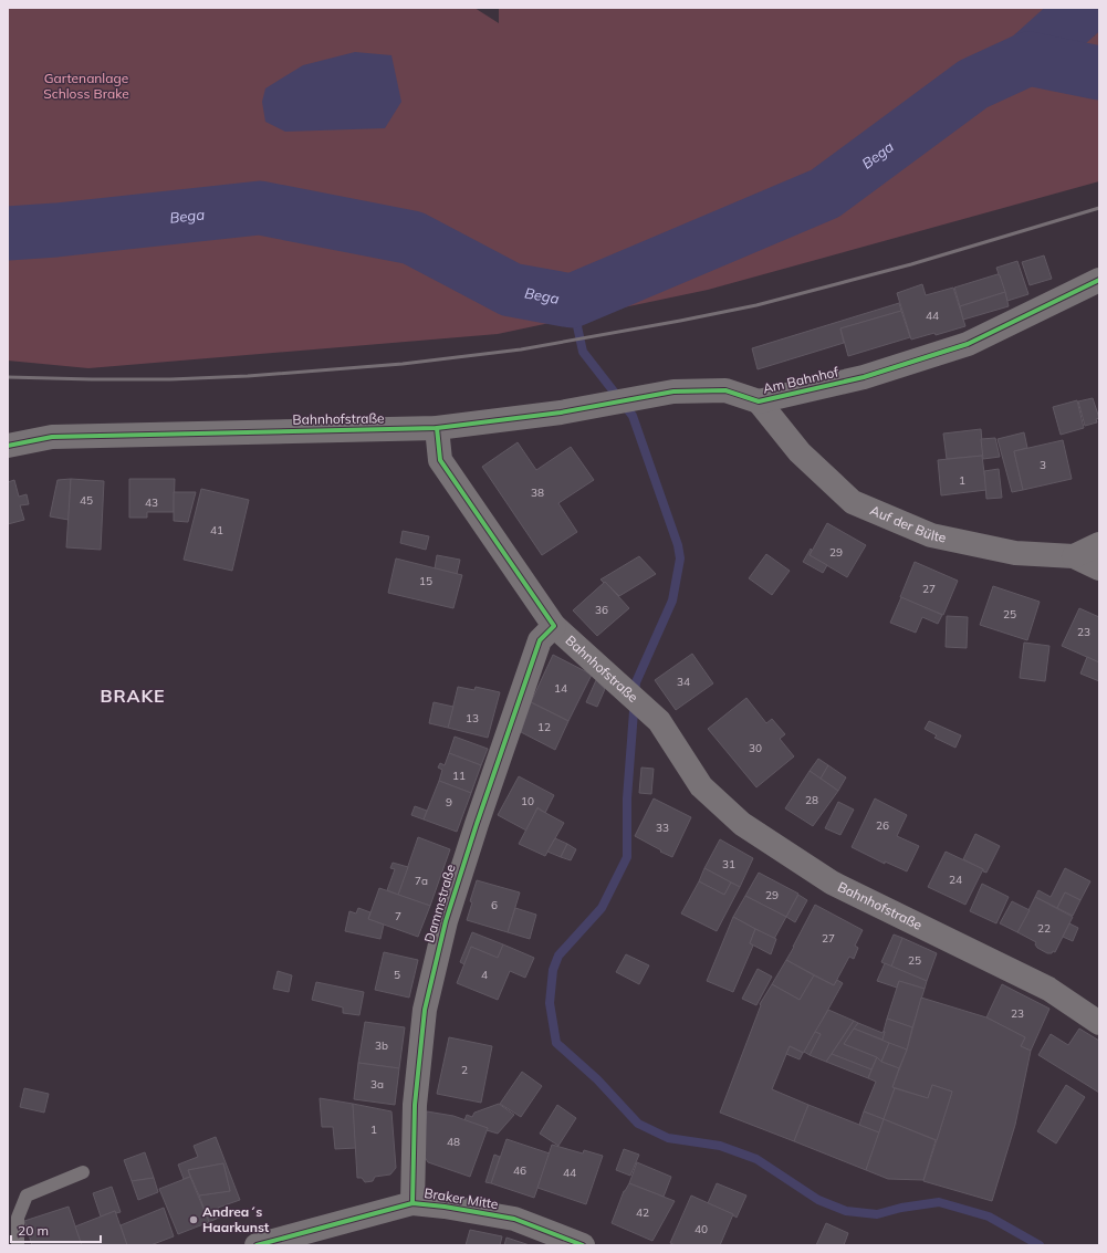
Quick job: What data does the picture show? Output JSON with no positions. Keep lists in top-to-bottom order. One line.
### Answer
{"streets":{"street":["Am Bahnhof","Bahnhofstraße","Auf der Bülte","Dammstraße","Braker Mitte"]},"crossings":[["Am Bahnhof","Bahnhofstraße"],["Am Bahnhof","Auf der Bülte"],["Bahnhofstraße","Dammstraße"],["Dammstraße","Braker Mitte"]],"districts":["BRAKE"],"water":["Bega"],"parks":["Gartenanlage Schloss Brake"],"places":["Andrea´s Haarkunst"],"house_numbers":["44","3","1","38","45","43","41","29","15","27","36","25","23","34","14","13","12","30","11","28","10","9","26","33","31","24","7a","29","6","7","22","27","25","5","4","23","3b","2","3a","1","48","46","44","42","40"],"scale_bar":"20 m"}
